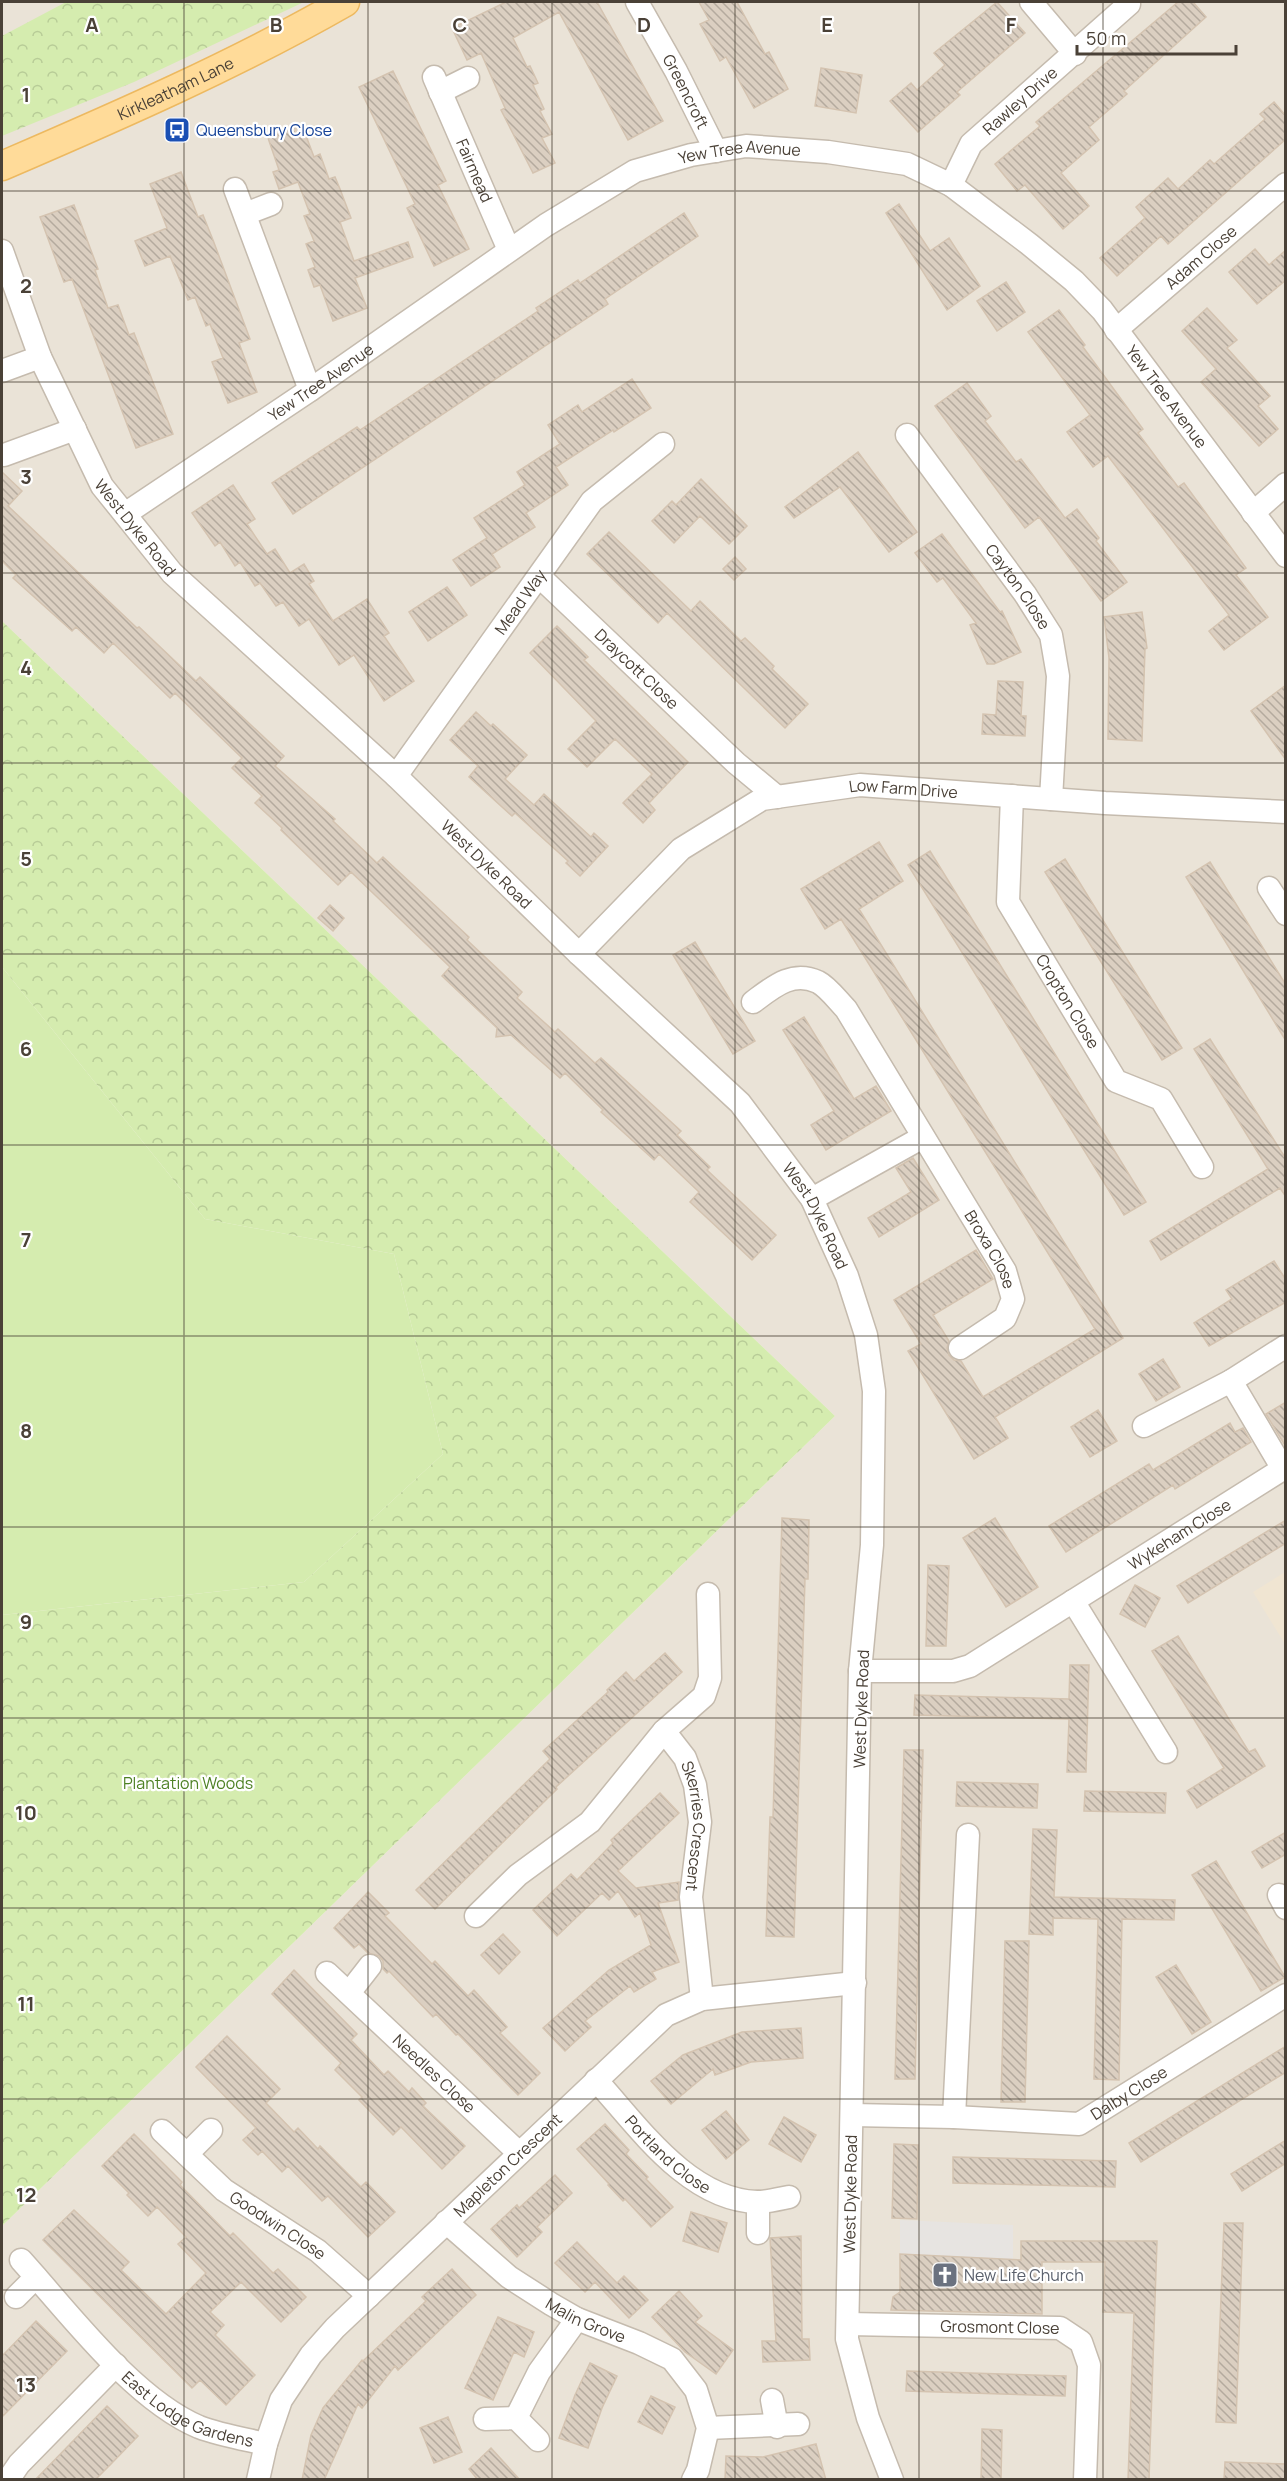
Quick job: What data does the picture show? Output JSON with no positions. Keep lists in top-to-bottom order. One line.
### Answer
{"streets":{"main road":["Kirkleatham Lane"],"street":["Greencroft","Rawley Drive","Yew Tree Avenue","Fairmead","Adam Close","West Dyke Road","Cayton Close","Mead Way","Draycott Close","Low Farm Drive","Cropton Close","Broxa Close","Wykeham Close","Skerries Crescent","Needles Close","Dalby Close","Portland Close","Mapleton Crescent","Goodwin Close","Malin Grove","Grosmont Close","East Lodge Gardens"]},"crossings":[["Greencroft","Yew Tree Avenue"],["Rawley Drive","Yew Tree Avenue"],["Yew Tree Avenue","Fairmead"],["Yew Tree Avenue","Adam Close"],["Yew Tree Avenue","West Dyke Road"],["West Dyke Road","Mead Way"],["West Dyke Road","Low Farm Drive"],["West Dyke Road","Wykeham Close"],["West Dyke Road","Dalby Close"],["West Dyke Road","Mapleton Crescent"],["West Dyke Road","Grosmont Close"],["Cayton Close","Low Farm Drive"],["Mead Way","Draycott Close"],["Draycott Close","Low Farm Drive"],["Low Farm Drive","Cropton Close"],["Skerries Crescent","Mapleton Crescent"],["Needles Close","Mapleton Crescent"],["Portland Close","Mapleton Crescent"],["Mapleton Crescent","Goodwin Close"],["Mapleton Crescent","Malin Grove"],["Mapleton Crescent","East Lodge Gardens"]],"parks":["Plantation Woods"],"places":{"bus stop":["Queensbury Close"],"church":["New Life Church"]},"scale_bar":"50 m","grid":{"columns":["A","B","C","D","E","F"],"rows":["1","2","3","4","5","6","7","8","9","10","11","12","13"]}}
